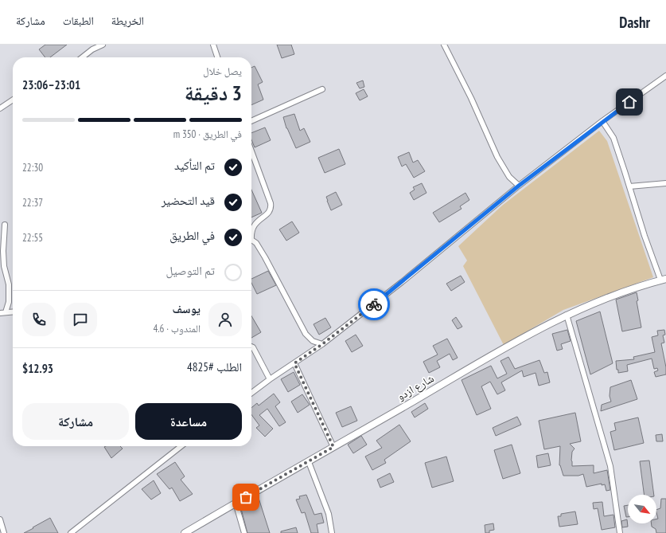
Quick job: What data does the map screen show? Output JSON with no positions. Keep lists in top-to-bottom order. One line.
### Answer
{"streets":{"street":["شارع ازدو"]},"north":"bottom right","page":{"header":"Dashr","nav":["الخريطة","الطبقات","مشاركة"],"heading":["3 دقيقة","يصل خلال","23:01–23:06"],"panel":["يوسف","المندوب · 4.6","الطلب #4825","$12.93"],"bar":"في الطريق · 350 m","list":[["تم التأكيد","22:30"],["قيد التحضير","22:37"],["في الطريق","22:55"],"تم التوصيل"],"buttons":["مساعدة","مشاركة"]}}
